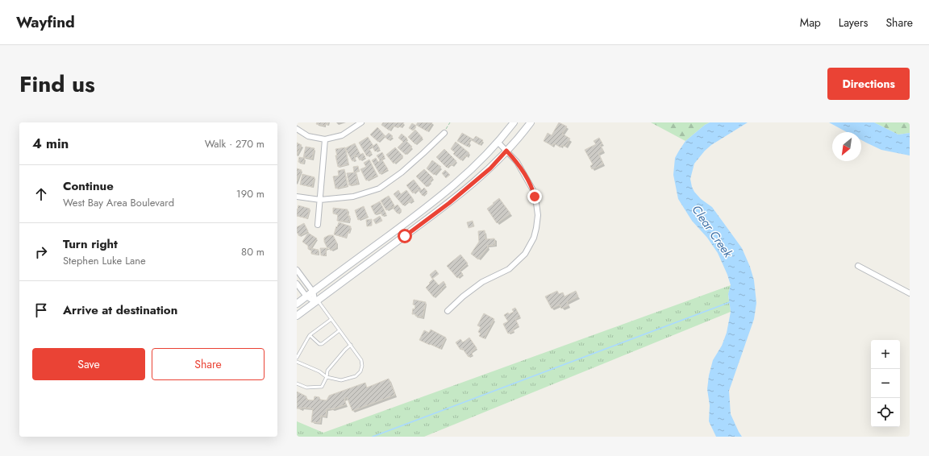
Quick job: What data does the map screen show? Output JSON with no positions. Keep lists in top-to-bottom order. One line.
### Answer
{"water":["Clear Creek"],"north":"bottom left","page":{"header":"Wayfind","nav":["Map","Layers","Share"],"title":"Find us","buttons":["Directions",["Save","Share"]],"heading":["4 min","Walk · 270 m"],"list":[["Continue","West Bay Area Boulevard","190 m"],["Turn right","Stephen Luke Lane","80 m"],"Arrive at destination"],"map_buttons":["+","−"]}}
